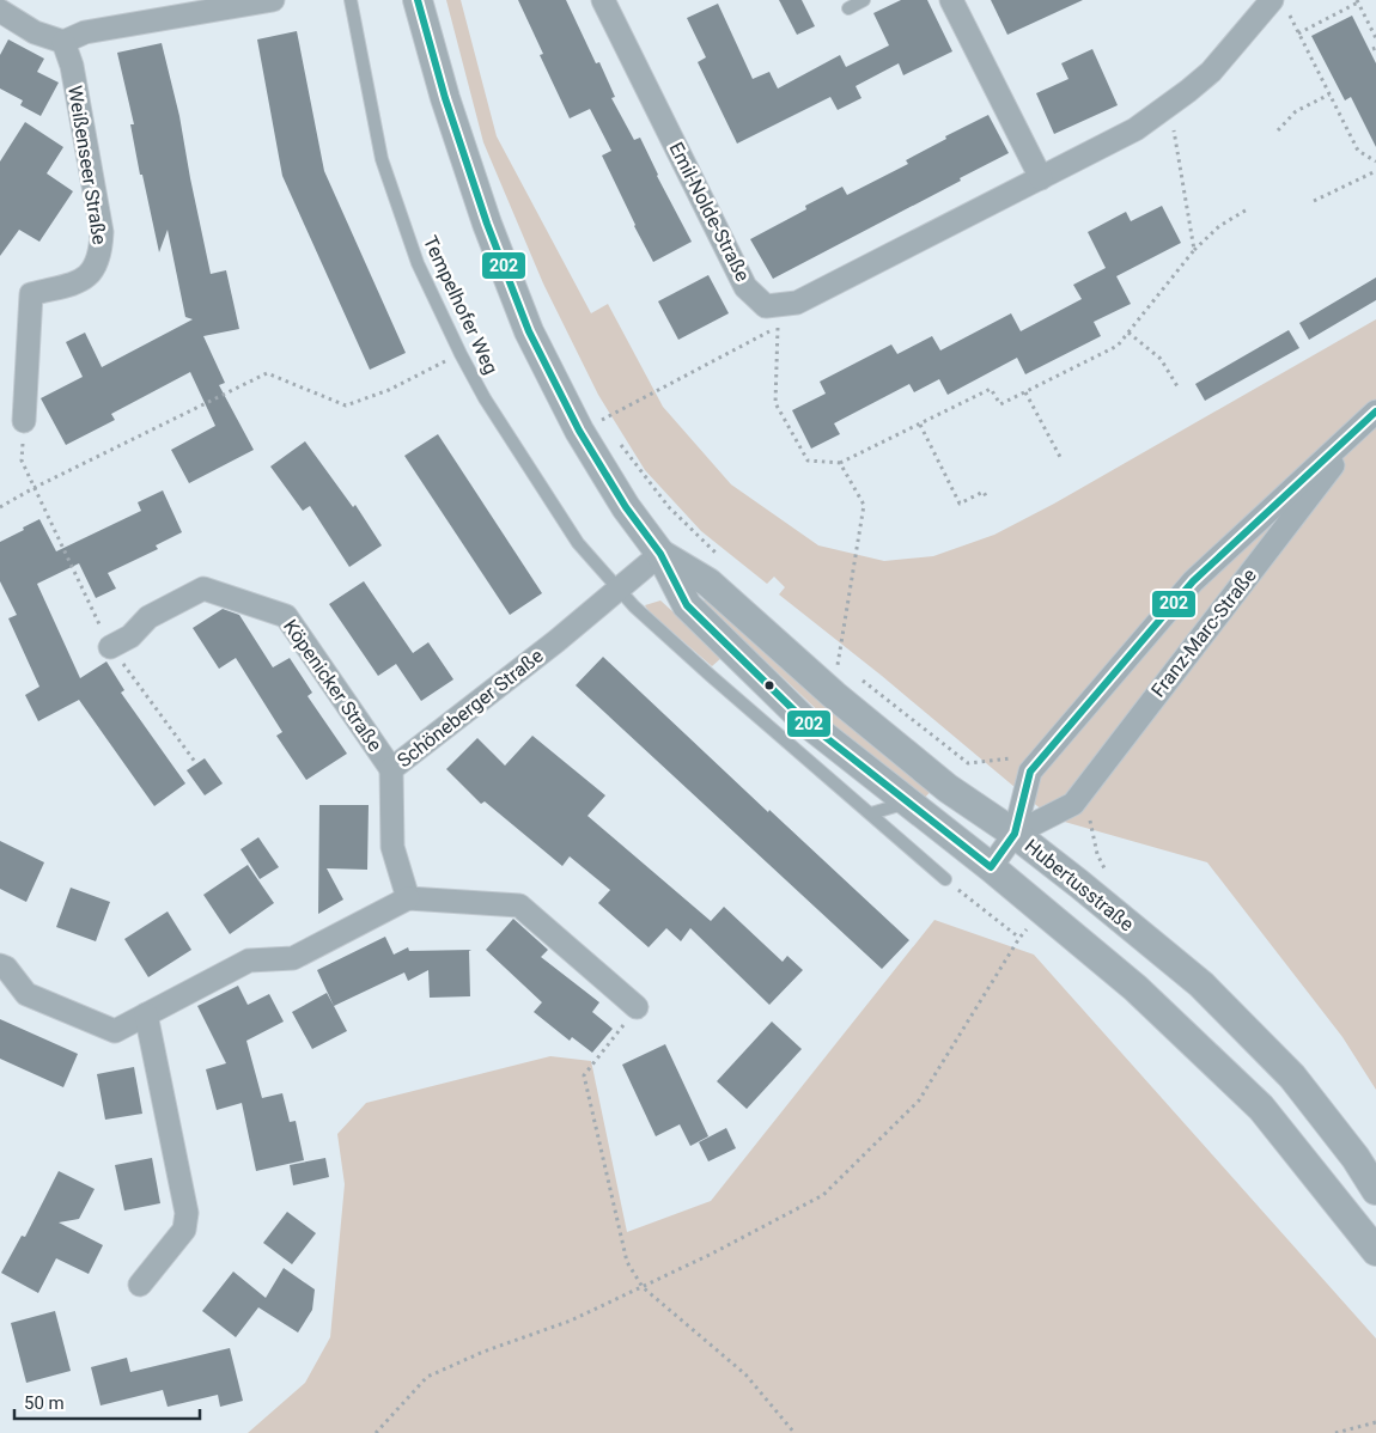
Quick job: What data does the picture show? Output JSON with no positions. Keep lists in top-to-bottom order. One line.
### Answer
{"streets":{"street":["Weißenseer Straße","Emil-Nolde-Straße","Franz-Marc-Straße","Köpenicker Straße","Schöneberger Straße","Hubertusstraße"],"lane":["Tempelhofer Weg"]},"crossings":[["Tempelhofer Weg","Schöneberger Straße"],["Franz-Marc-Straße","Hubertusstraße"],["Köpenicker Straße","Schöneberger Straße"]],"lines":["transit line 202"],"scale_bar":"50 m"}
